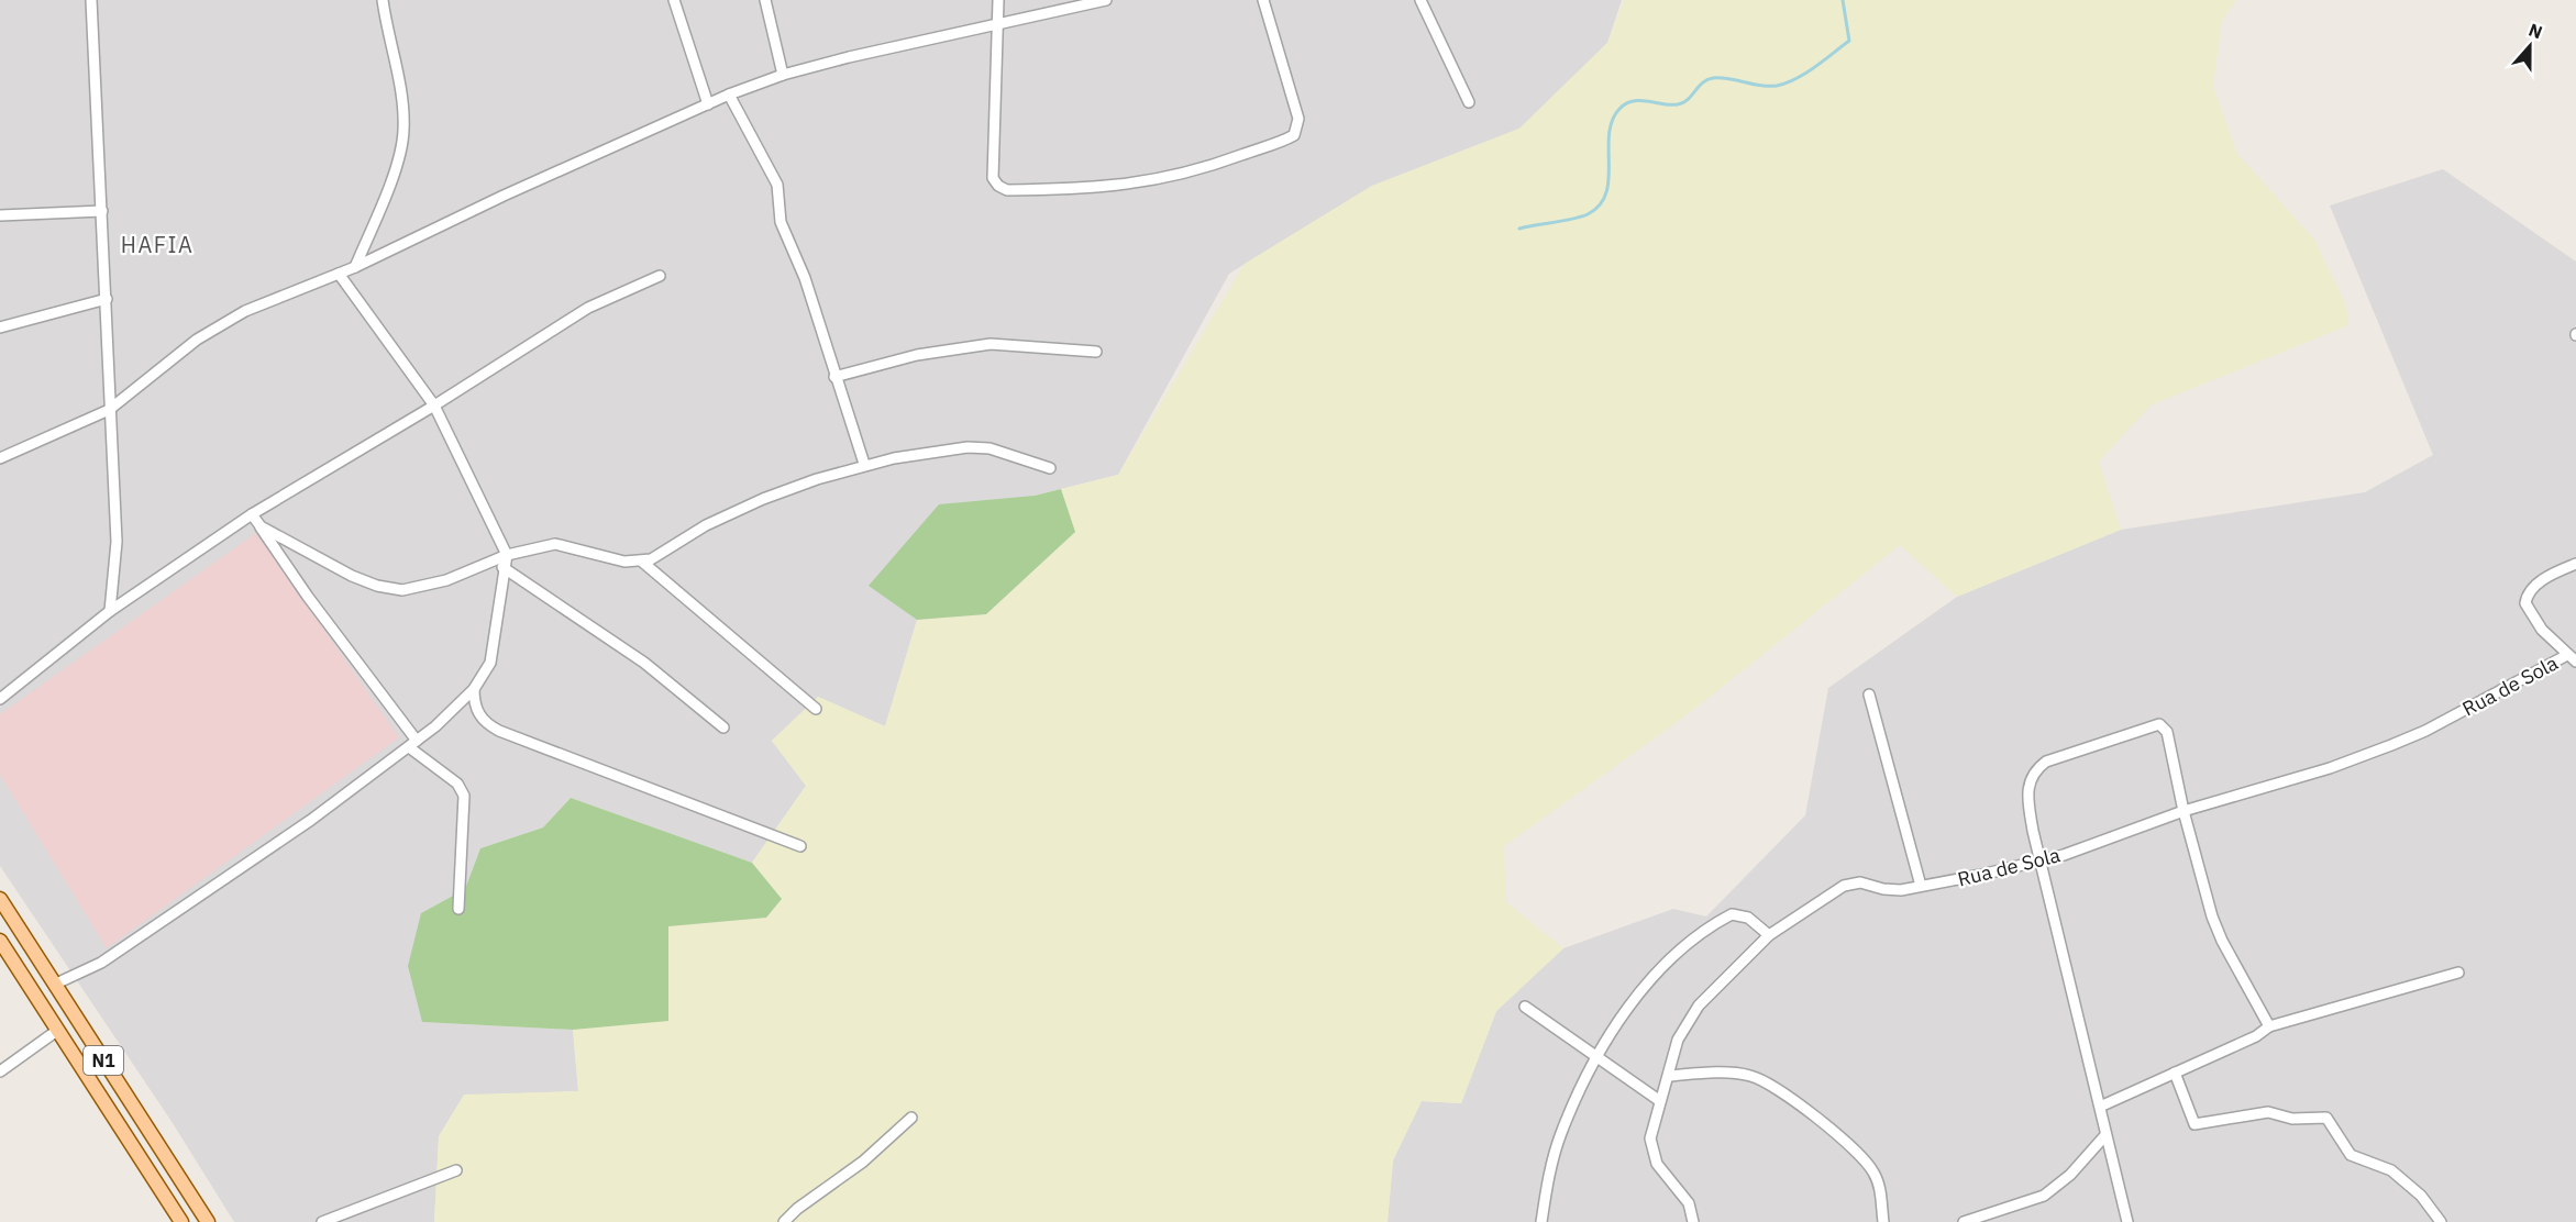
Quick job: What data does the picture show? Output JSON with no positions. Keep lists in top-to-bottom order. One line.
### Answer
{"streets":{"main road":["N1"],"street":["Rua de Sola"]},"districts":["HAFIA"],"north":"top"}
